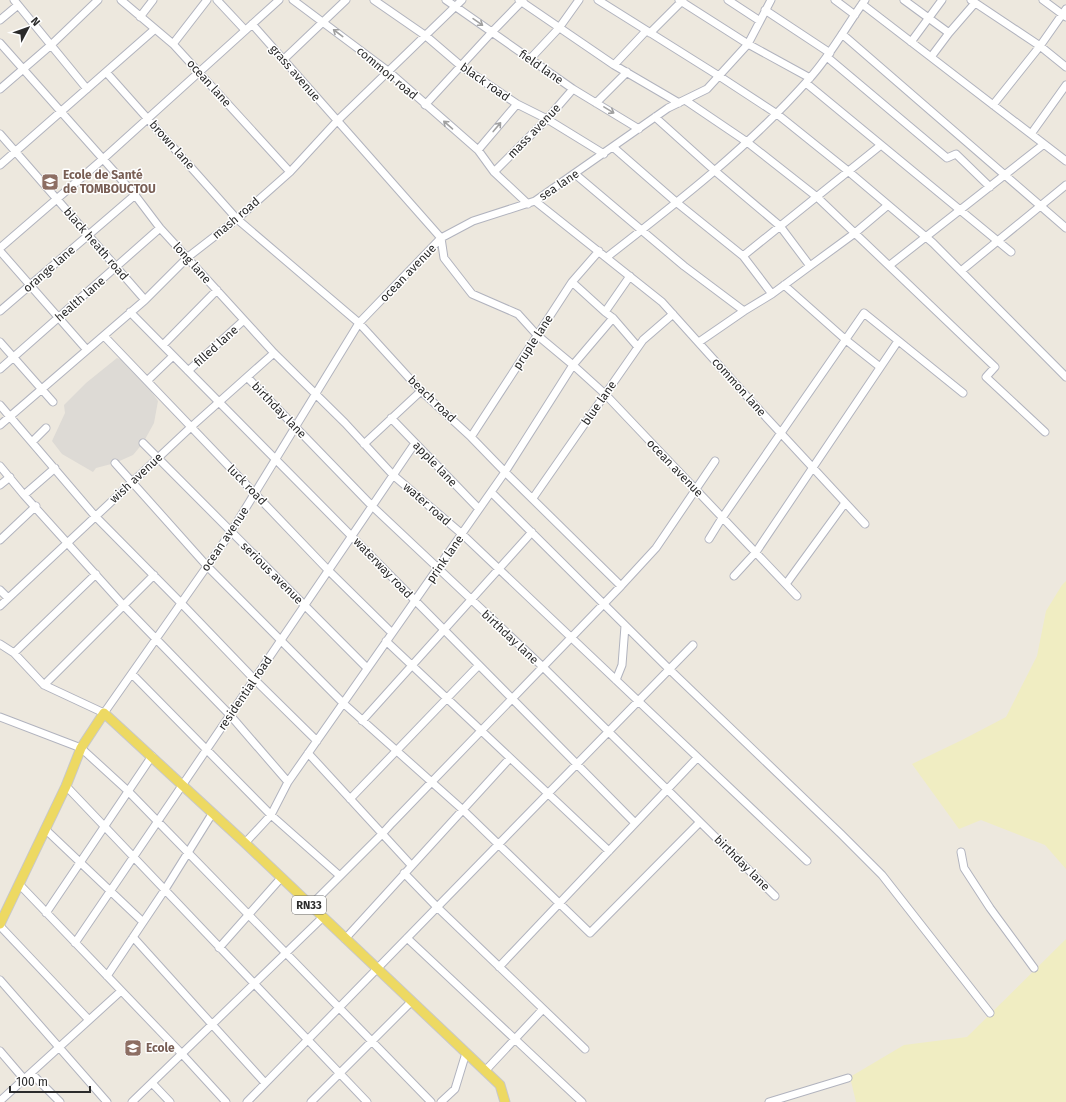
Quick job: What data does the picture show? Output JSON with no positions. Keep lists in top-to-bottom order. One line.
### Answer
{"streets":{"main road":["RN33"],"street":["field lane","grass avenue","common road","black road","ocean lane","mass avenue","brown lane","sea lane","mash road","black heath road","long lane","orange lane","ocean avenue","health lane","pruple lane","filled lane","common lane","beach road","blue lane","birthday lane","apple lane","wish avenue","luck road","water road","prink lane","waterway road","serious avenue","residential road"]},"crossings":[["field lane","mass avenue"],["field lane","sea lane"],["field lane","mash road"],["grass avenue","mash road"],["common road","mass avenue"],["common road","sea lane"],["common road","mash road"],["common road","common lane"],["black road","mass avenue"],["black road","sea lane"],["black road","mash road"],["ocean lane","mash road"],["brown lane","mash road"],["brown lane","beach road"],["sea lane","ocean avenue"],["sea lane","common lane"],["mash road","black heath road"],["mash road","long lane"],["mash road","beach road"],["mash road","luck road"],["mash road","waterway road"],["black heath road","orange lane"],["black heath road","health lane"],["long lane","orange lane"],["long lane","ocean avenue"],["long lane","health lane"],["long lane","filled lane"],["long lane","wish avenue"],["long lane","water road"],["long lane","residential road"],["ocean avenue","pruple lane"],["ocean avenue","beach road"],["ocean avenue","blue lane"],["ocean avenue","birthday lane"],["ocean avenue","luck road"],["ocean avenue","prink lane"],["ocean avenue","waterway road"],["ocean avenue","serious avenue"],["ocean avenue","RN33"],["pruple lane","common lane"],["pruple lane","beach road"],["filled lane","waterway road"],["common lane","blue lane"],["beach road","blue lane"],["beach road","prink lane"],["birthday lane","wish avenue"],["birthday lane","prink lane"],["birthday lane","residential road"],["apple lane","prink lane"],["apple lane","residential road"],["wish avenue","luck road"],["wish avenue","waterway road"],["wish avenue","serious avenue"],["luck road","prink lane"],["luck road","residential road"],["water road","prink lane"],["water road","residential road"],["prink lane","waterway road"],["prink lane","serious avenue"],["prink lane","RN33"],["waterway road","residential road"],["serious avenue","residential road"],["residential road","RN33"]],"one_way":["common road"],"places":{"school or university":["Ecole de Santé de TOMBOUCTOU","Ecole"]},"scale_bar":"100 m","north":"top right"}
